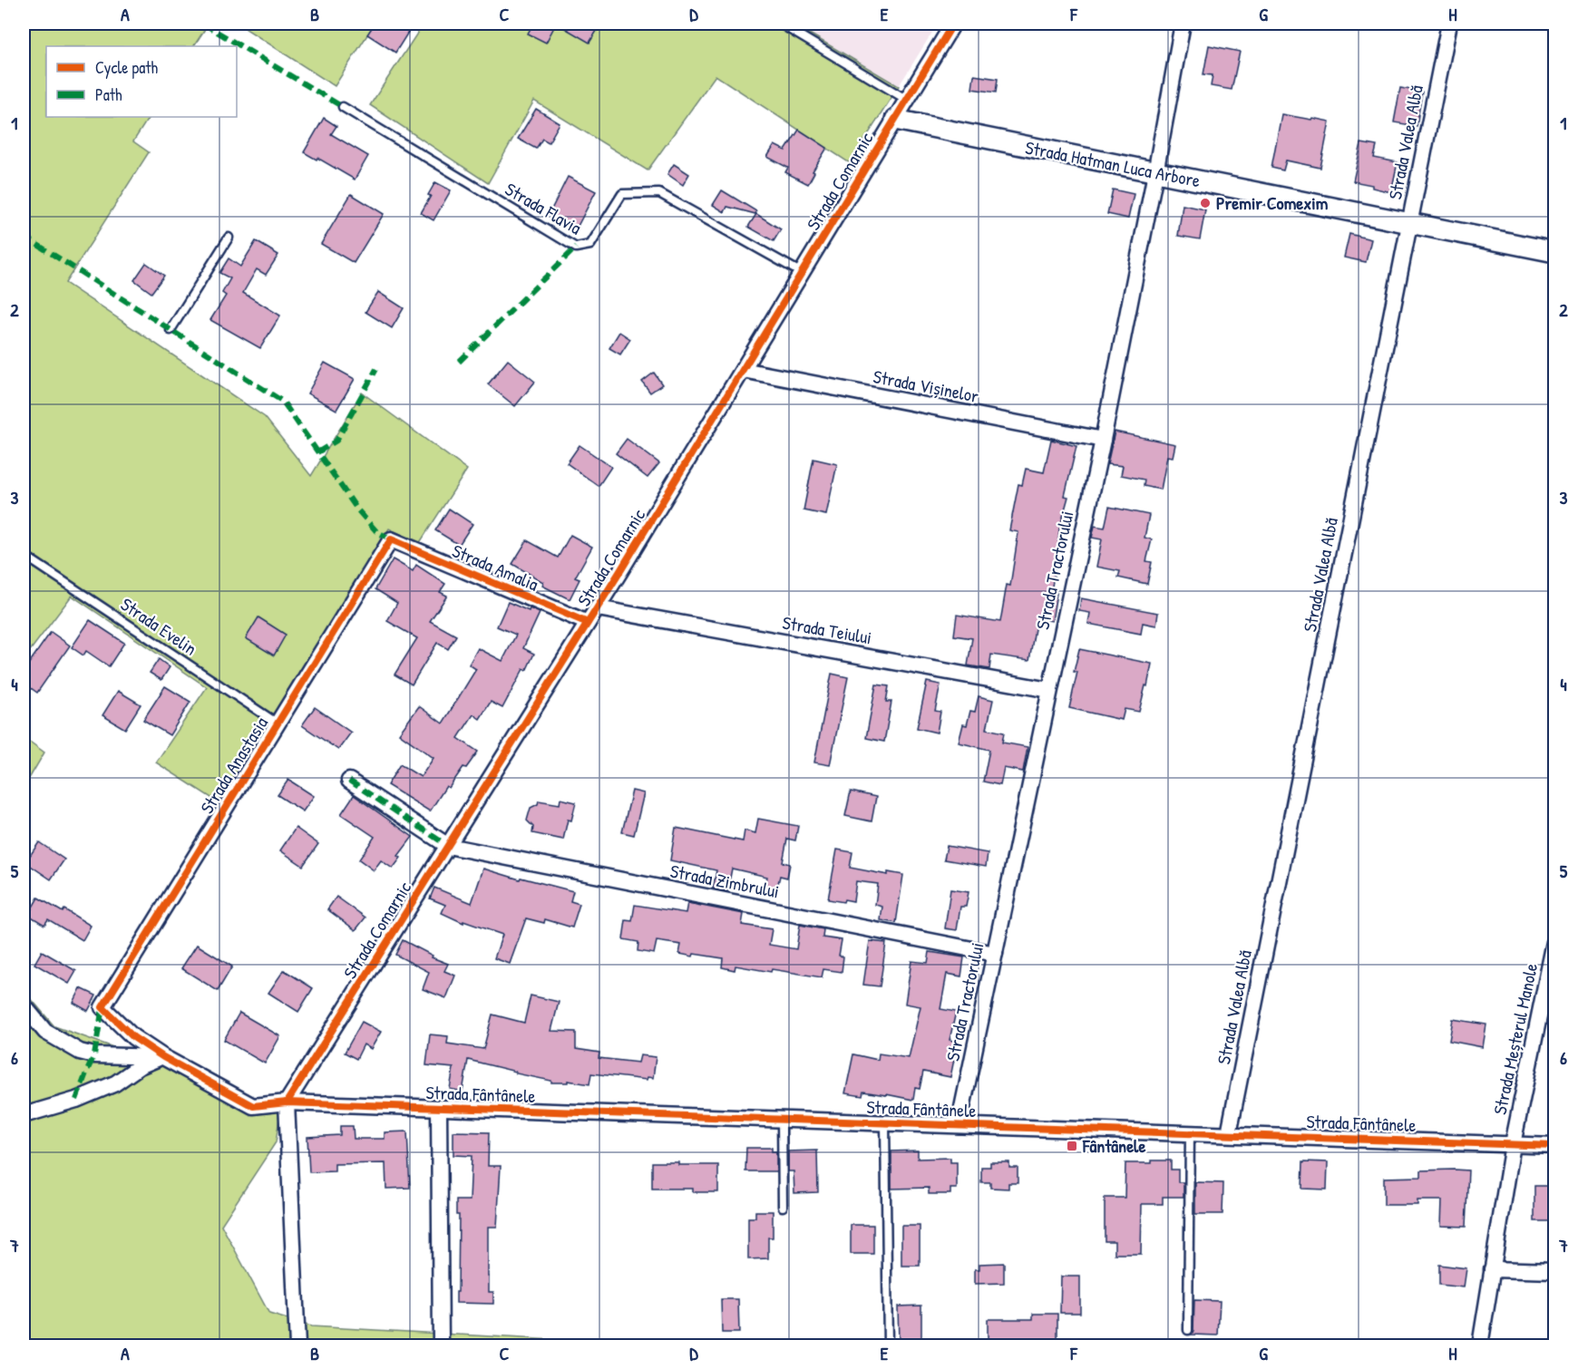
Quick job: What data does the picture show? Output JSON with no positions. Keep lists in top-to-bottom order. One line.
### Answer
{"streets":{"street":["Strada Valea Albă","Strada Hatman Luca Arbore","Strada Comarnic","Strada Vișinelor","Strada Amalia","Strada Tractorului","Strada Teiului","Strada Anastasia","Strada Zimbrului","Strada Meșterul Manole","Strada Fântânele"],"lane":["Strada Flavia","Strada Evelin"]},"crossings":[["Strada Valea Albă","Strada Hatman Luca Arbore"],["Strada Valea Albă","Strada Fântânele"],["Strada Hatman Luca Arbore","Strada Comarnic"],["Strada Hatman Luca Arbore","Strada Tractorului"],["Strada Comarnic","Strada Flavia"],["Strada Comarnic","Strada Vișinelor"],["Strada Comarnic","Strada Amalia"],["Strada Comarnic","Strada Teiului"],["Strada Comarnic","Strada Zimbrului"],["Strada Comarnic","Strada Fântânele"],["Strada Vișinelor","Strada Tractorului"],["Strada Amalia","Strada Anastasia"],["Strada Tractorului","Strada Teiului"],["Strada Tractorului","Strada Zimbrului"],["Strada Tractorului","Strada Fântânele"],["Strada Evelin","Strada Anastasia"],["Strada Anastasia","Strada Fântânele"],["Strada Meșterul Manole","Strada Fântânele"]],"places":{"other":["Premir Comexim"],"transit":["Fântânele"]},"legend":["Cycle path","Path"],"grid":{"columns":["A","B","C","D","E","F","G","H"],"rows":["1","2","3","4","5","6","7"]}}
